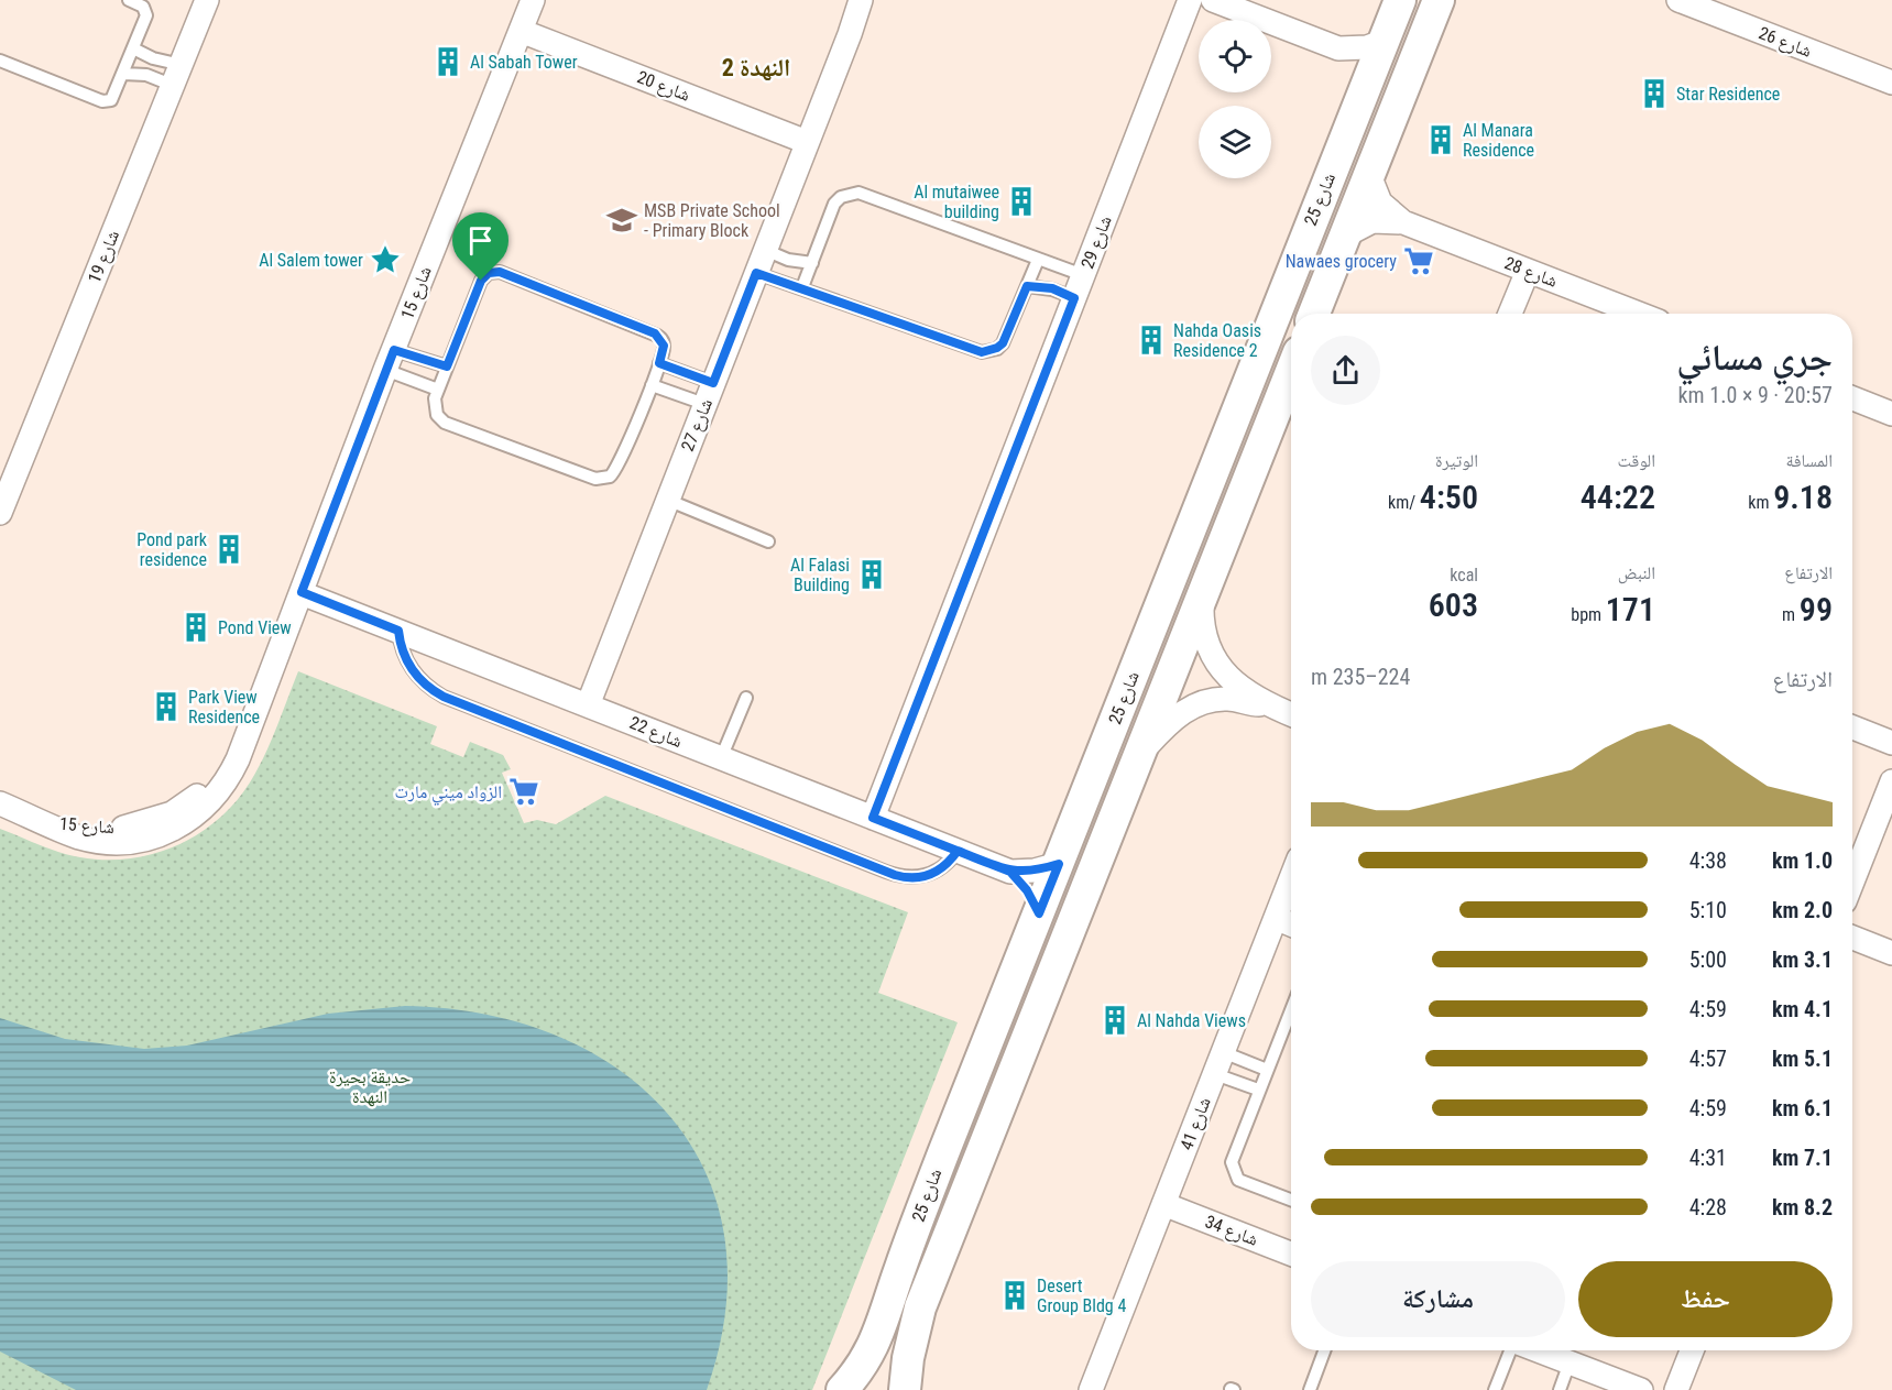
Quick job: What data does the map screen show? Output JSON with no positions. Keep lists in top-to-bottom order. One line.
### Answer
{"streets":{"street":["شارع 26","شارع 20","شارع 25","شارع 29","شارع 19","شارع 28","شارع 15","شارع 27","شارع 22","شارع 41","شارع 34"]},"crossings":[["شارع 20","شارع 15"],["شارع 20","شارع 27"],["شارع 25","شارع 28"],["شارع 25","شارع 22"],["شارع 29","شارع 22"],["شارع 15","شارع 22"],["شارع 27","شارع 22"],["شارع 41","شارع 34"]],"districts":["النهدة 2"],"parks":["حديقة بحيرة النهدة"],"places":{"building":["Al Sabah Tower","Star Residence","Al Manara Residence","Al mutaiwee building","Nahda Oasis Residence 2","Pond park residence","Al Falasi Building","Pond View","Park View Residence","Al Nahda Views","Desert Group Bldg 4"],"school or university":["MSB Private School - Primary Block"],"place":["Al Salem tower"],"supermarket":["Nawaes grocery","الزواد ميني مارت"]},"page":{"heading":["جري مسائي","20:57 · 9 × 1.0 km"],"stats":[["المسافة","9.18 km"],["الوقت","44:22"],["الوتيرة","4:50 /km"],["الارتفاع","99 m"],["النبض","171 bpm"],["kcal","603"]],"chart":["الارتفاع","224–235 m"],"list":[{"name":"1.0 km","note":"4:38"},{"name":"2.0 km","note":"5:10"},{"name":"3.1 km","note":"5:00"},{"name":"4.1 km","note":"4:59"},{"name":"5.1 km","note":"4:57"},{"name":"6.1 km","note":"4:59"},{"name":"7.1 km","note":"4:31"},{"name":"8.2 km","note":"4:28"}],"buttons":["حفظ","مشاركة"]}}
